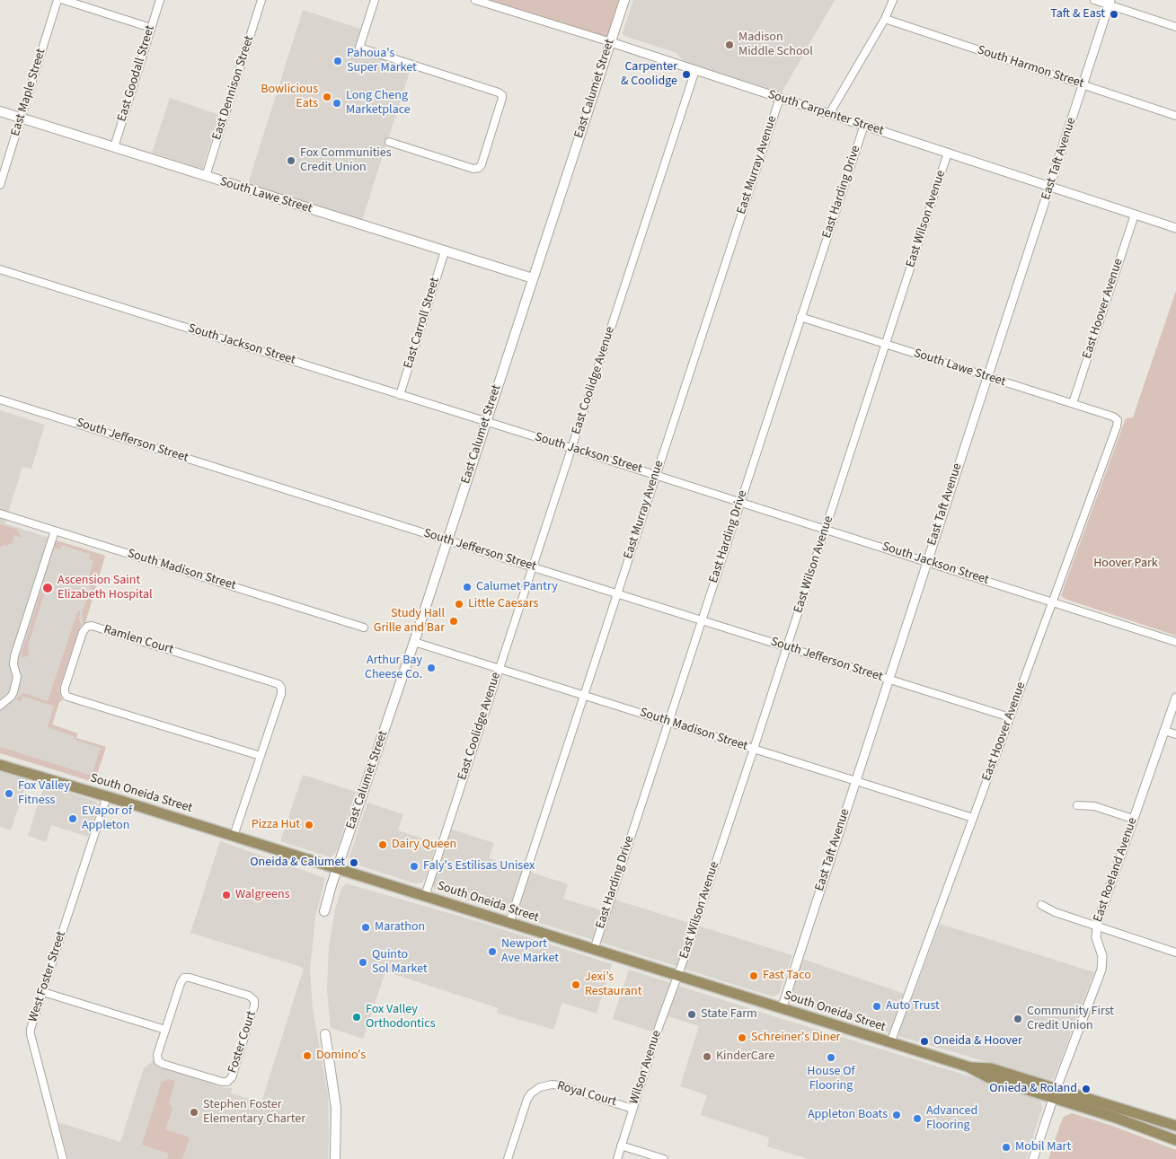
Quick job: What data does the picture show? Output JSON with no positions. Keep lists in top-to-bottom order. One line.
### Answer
{"streets":{"main road":["East Calumet Street","South Lawe Street","South Oneida Street"],"street":["South Harmon Street","East Goodall Street","East Dennison Street","East Maple Street","South Carpenter Street","East Taft Avenue","East Murray Avenue","East Harding Drive","East Wilson Avenue","East Hoover Avenue","East Carroll Street","South Jackson Street","East Coolidge Avenue","South Jefferson Street","South Madison Street","Ramlen Court","East Roeland Avenue","West Foster Street","Foster Court","Wilson Avenue","Royal Court"]},"crossings":[["South Harmon Street","East Taft Avenue"],["East Goodall Street","South Lawe Street"],["East Dennison Street","South Lawe Street"],["East Calumet Street","South Carpenter Street"],["East Calumet Street","South Lawe Street"],["East Calumet Street","South Jackson Street"],["East Calumet Street","South Jefferson Street"],["East Calumet Street","South Madison Street"],["East Calumet Street","South Oneida Street"],["East Maple Street","South Lawe Street"],["South Carpenter Street","East Taft Avenue"],["South Carpenter Street","East Murray Avenue"],["South Carpenter Street","East Harding Drive"],["South Carpenter Street","East Wilson Avenue"],["South Carpenter Street","East Hoover Avenue"],["South Carpenter Street","East Coolidge Avenue"],["East Taft Avenue","South Lawe Street"],["East Taft Avenue","South Jackson Street"],["East Taft Avenue","South Jefferson Street"],["East Taft Avenue","South Madison Street"],["East Taft Avenue","South Oneida Street"],["East Murray Avenue","South Jackson Street"],["East Murray Avenue","South Jefferson Street"],["East Murray Avenue","South Madison Street"],["East Murray Avenue","South Oneida Street"],["East Harding Drive","South Lawe Street"],["East Harding Drive","South Jackson Street"],["East Harding Drive","South Jefferson Street"],["East Harding Drive","South Madison Street"],["East Harding Drive","South Oneida Street"],["South Lawe Street","East Wilson Avenue"],["South Lawe Street","East Hoover Avenue"],["South Lawe Street","East Carroll Street"],["East Wilson Avenue","South Jackson Street"],["East Wilson Avenue","South Jefferson Street"],["East Wilson Avenue","South Madison Street"],["East Wilson Avenue","South Oneida Street"],["East Wilson Avenue","Wilson Avenue"],["East Hoover Avenue","South Jackson Street"],["East Hoover Avenue","South Jefferson Street"],["East Hoover Avenue","South Madison Street"],["East Hoover Avenue","South Oneida Street"],["East Carroll Street","South Jackson Street"],["South Jackson Street","East Coolidge Avenue"],["East Coolidge Avenue","South Jefferson Street"],["East Coolidge Avenue","South Madison Street"],["East Coolidge Avenue","South Oneida Street"],["Ramlen Court","South Oneida Street"],["South Oneida Street","East Roeland Avenue"],["South Oneida Street","West Foster Street"],["South Oneida Street","Wilson Avenue"],["Wilson Avenue","Royal Court"]],"parks":["Hoover Park"],"places":["Taft & East","Madison Middle School","Pahoua's Super Market","Carpenter & Coolidge","Bowlicious Eats","Long Cheng Marketplace","Fox Communities Credit Union","Calumet Pantry","Ascension Saint Elizabeth Hospital","Little Caesars","Study Hall Grille and Bar","Arthur Bay Cheese Co.","Fox Valley Fitness","EVapor of Appleton","Pizza Hut","Dairy Queen","Oneida & Calumet","Faly's Estilisas Unisex","Walgreens","Marathon","Newport Ave Market","Quinto Sol Market","Fast Taco","Jexi’s Restaurant","Auto Trust","State Farm","Fox Valley Orthodontics","Community First Credit Union","Schreiner's Diner","Oneida & Hoover","Domino's","KinderCare","House Of Flooring","Onieda & Roland","Stephen Foster Elementary Charter","Appleton Boats","Advanced Flooring","Mobil Mart"]}
